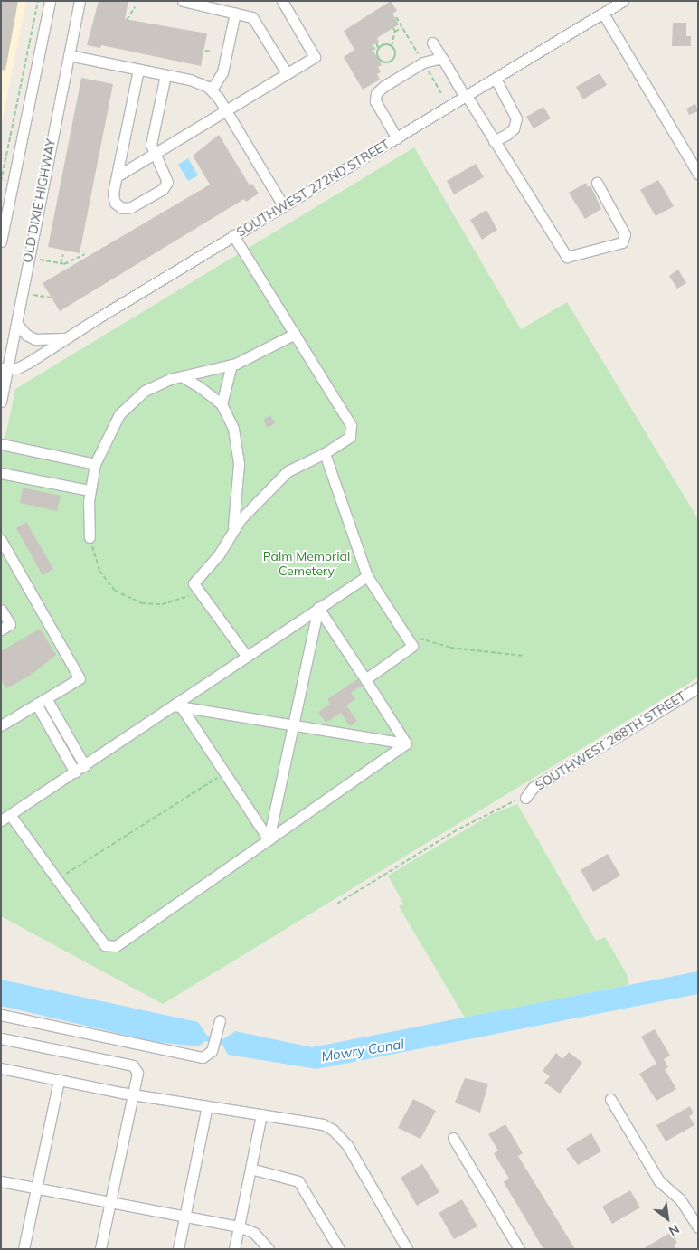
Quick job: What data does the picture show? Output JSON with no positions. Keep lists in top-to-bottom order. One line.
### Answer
{"streets":{"street":["SOUTHWEST 272ND STREET","OLD DIXIE HIGHWAY","SOUTHWEST 268TH STREET"]},"crossings":[["SOUTHWEST 272ND STREET","OLD DIXIE HIGHWAY"]],"water":["Mowry Canal"],"parks":["Palm Memorial Cemetery"],"north":"bottom right"}
